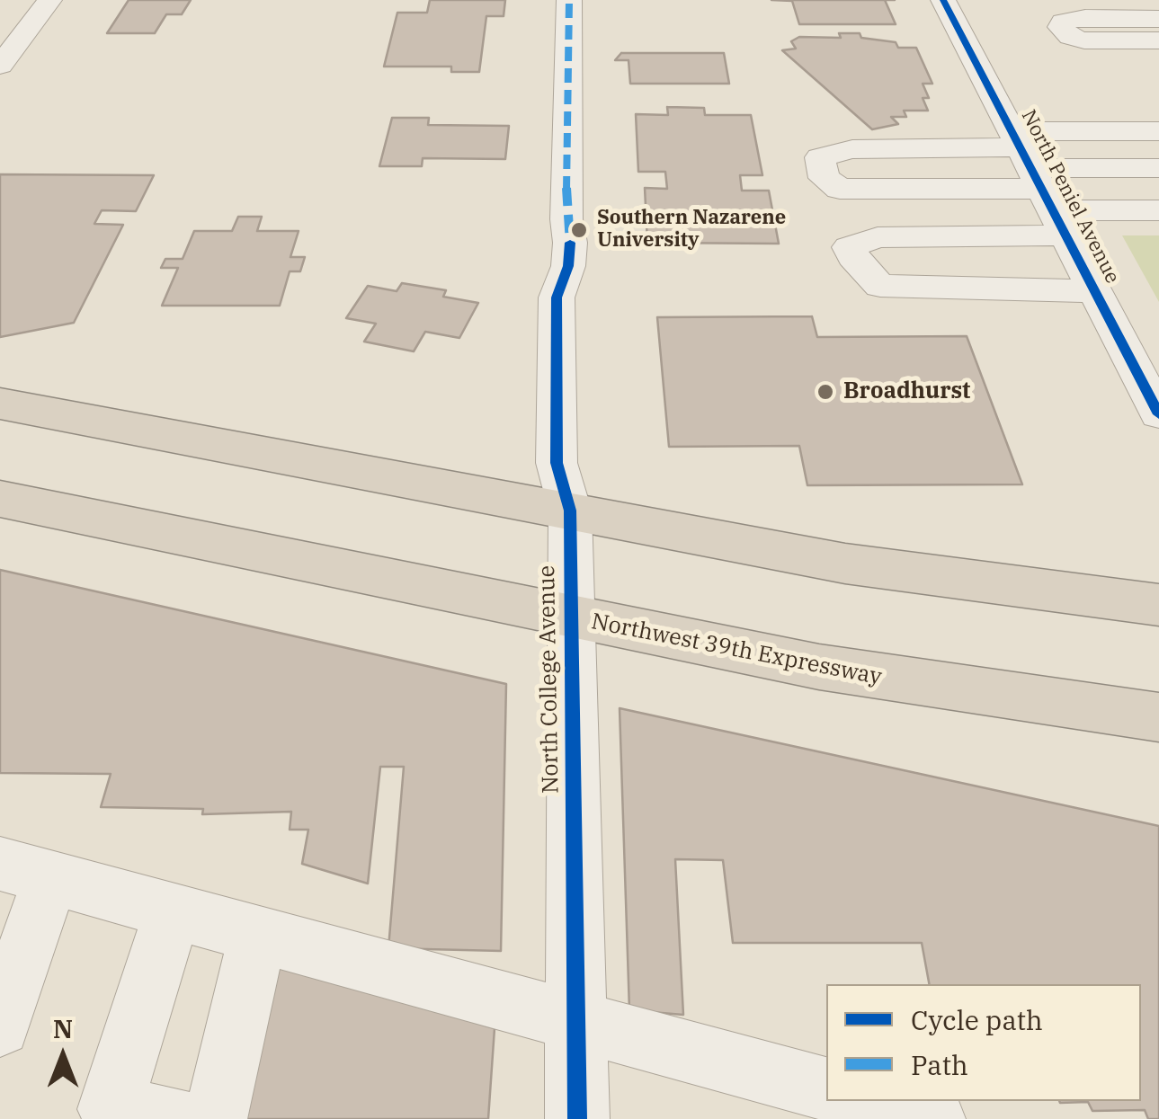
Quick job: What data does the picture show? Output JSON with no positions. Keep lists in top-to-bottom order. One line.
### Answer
{"streets":{"highway":["Northwest 39th Expressway"],"street":["North Peniel Avenue","North College Avenue"]},"crossings":[["Northwest 39th Expressway","North College Avenue"]],"places":["Southern Nazarene University","Broadhurst"],"legend":["Cycle path","Path"],"north":"top"}
